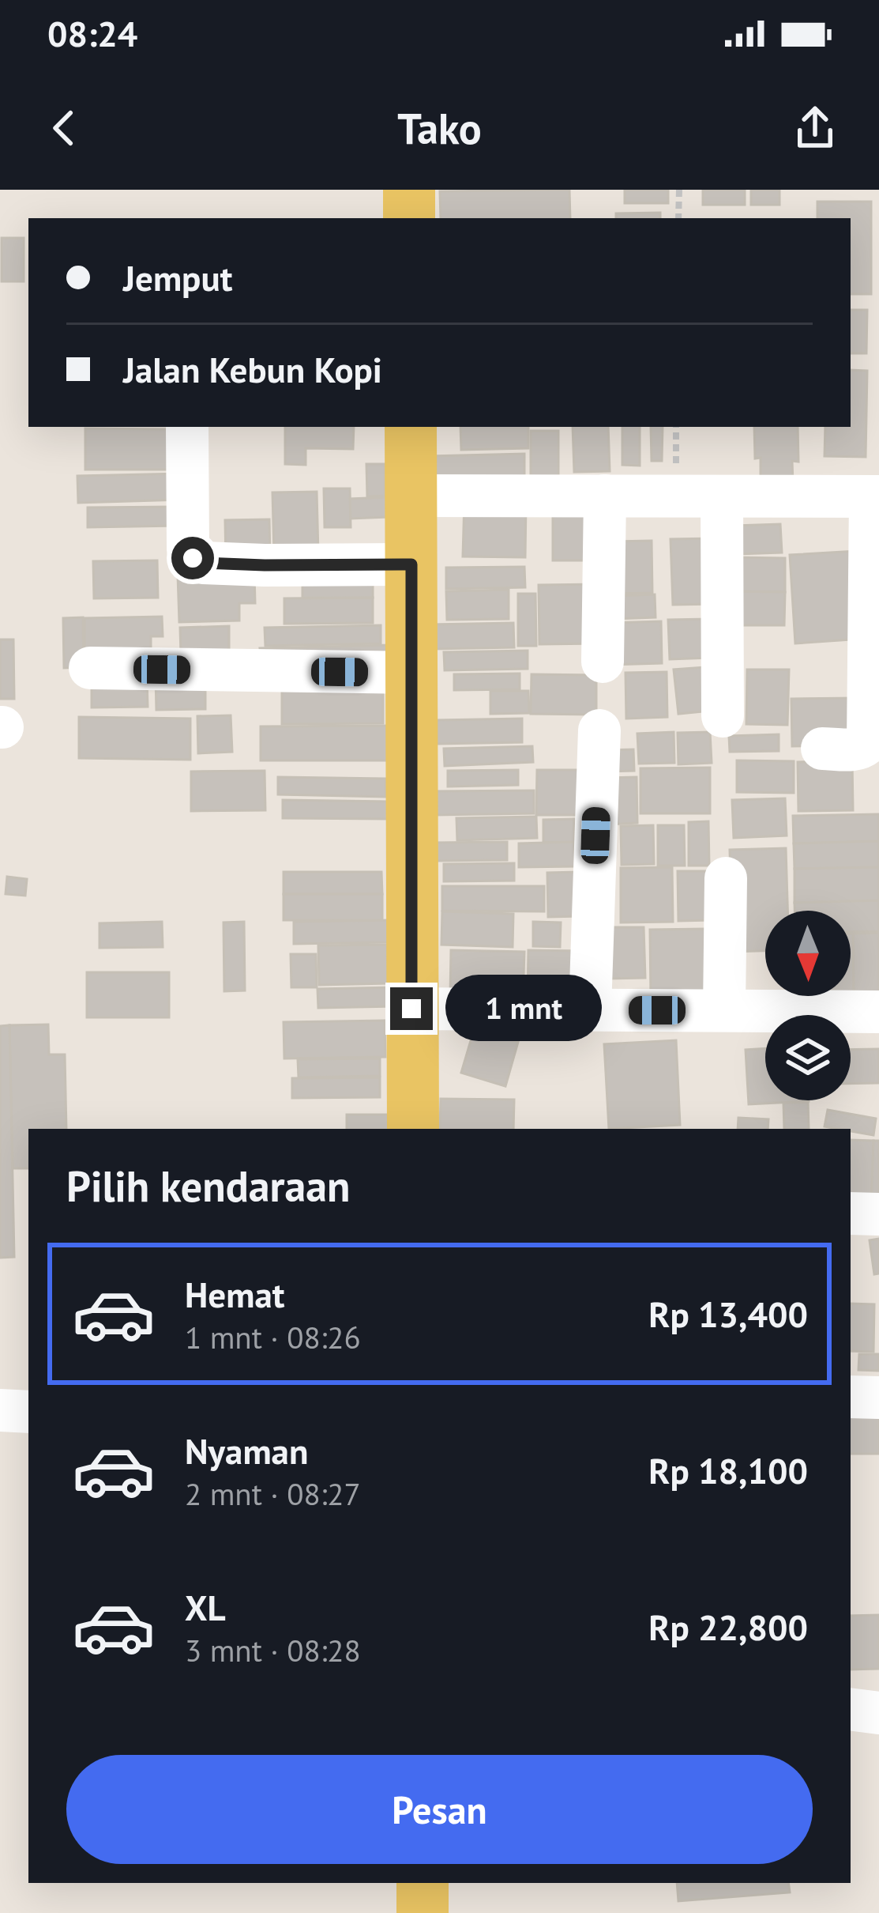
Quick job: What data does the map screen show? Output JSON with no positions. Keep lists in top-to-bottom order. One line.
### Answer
{"north":"bottom","page":{"status":"08:24","header":"Tako","banner":["Jemput","Jalan Kebun Kopi"],"bubble":"1 mnt","heading":"Pilih kendaraan","list":[{"name":"Hemat","note":"1 mnt · 08:26","value":"Rp 13,400"},{"name":"Nyaman","note":"2 mnt · 08:27","value":"Rp 18,100"},{"name":"XL","note":"3 mnt · 08:28","value":"Rp 22,800"}],"buttons":"Pesan"}}
